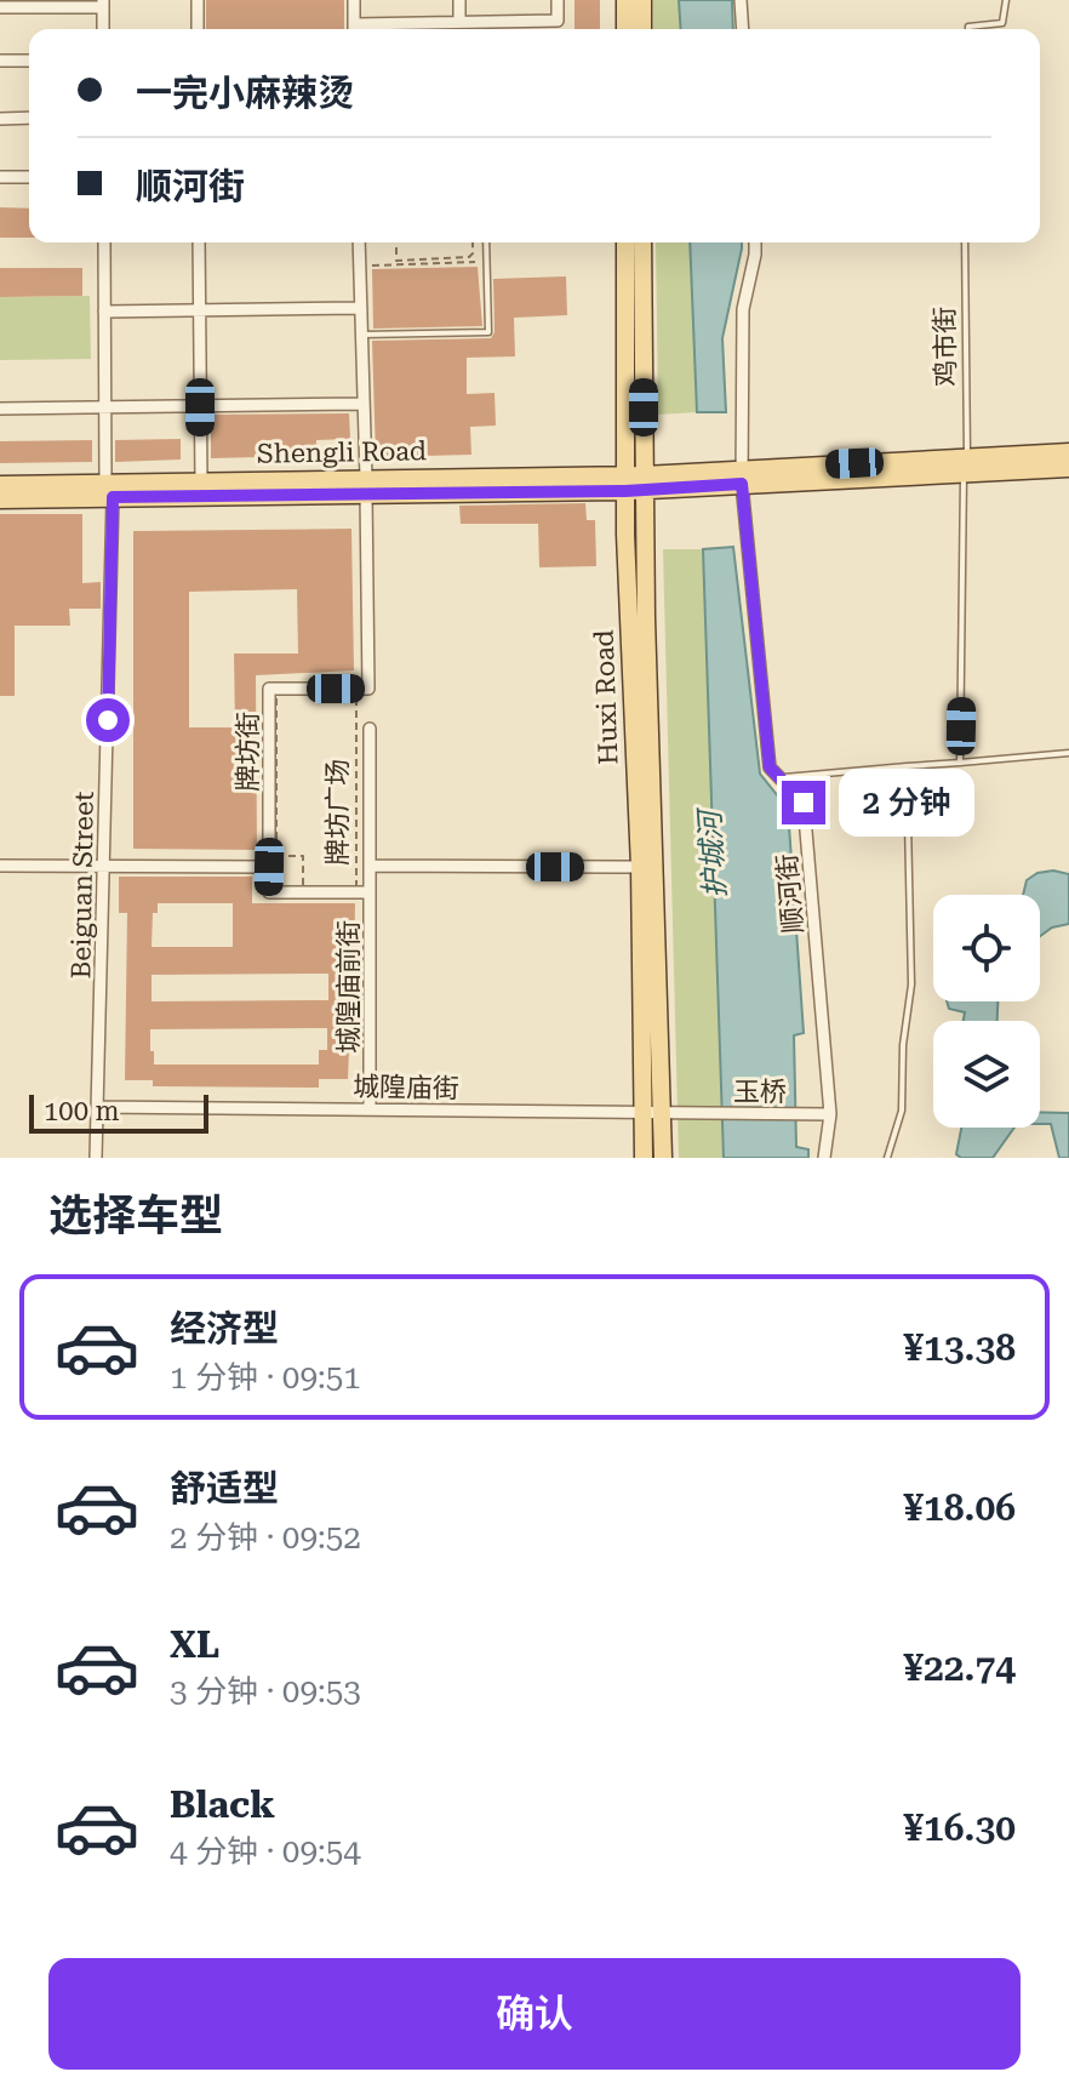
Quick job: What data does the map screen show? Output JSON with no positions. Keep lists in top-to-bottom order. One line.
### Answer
{"streets":{"main road":["Shengli Road","Huxi Road"],"street":["牌坊街","Beiguan Street","顺河街","城隍庙前街","城隍庙街","玉桥"],"lane":["鸡市街"],"path":["牌坊广场"]},"crossings":[["鸡市街","Shengli Road"],["Shengli Road","Huxi Road"],["Shengli Road","牌坊街"],["Shengli Road","Beiguan Street"],["Shengli Road","顺河街"],["Huxi Road","城隍庙街"],["Beiguan Street","城隍庙街"],["顺河街","玉桥"],["城隍庙前街","城隍庙街"],["城隍庙街","玉桥"]],"water":["护城河"],"scale_bar":"100 m","page":{"banner":["一完小麻辣烫","顺河街"],"bubble":"2 分钟","scale":"100 m","heading":"选择车型","list":[{"name":"经济型","note":"1 分钟 · 09:51","value":"¥13.38"},{"name":"舒适型","note":"2 分钟 · 09:52","value":"¥18.06"},{"name":"XL","note":"3 分钟 · 09:53","value":"¥22.74"},{"name":"Black","note":"4 分钟 · 09:54","value":"¥16.30"}],"buttons":"确认"}}
